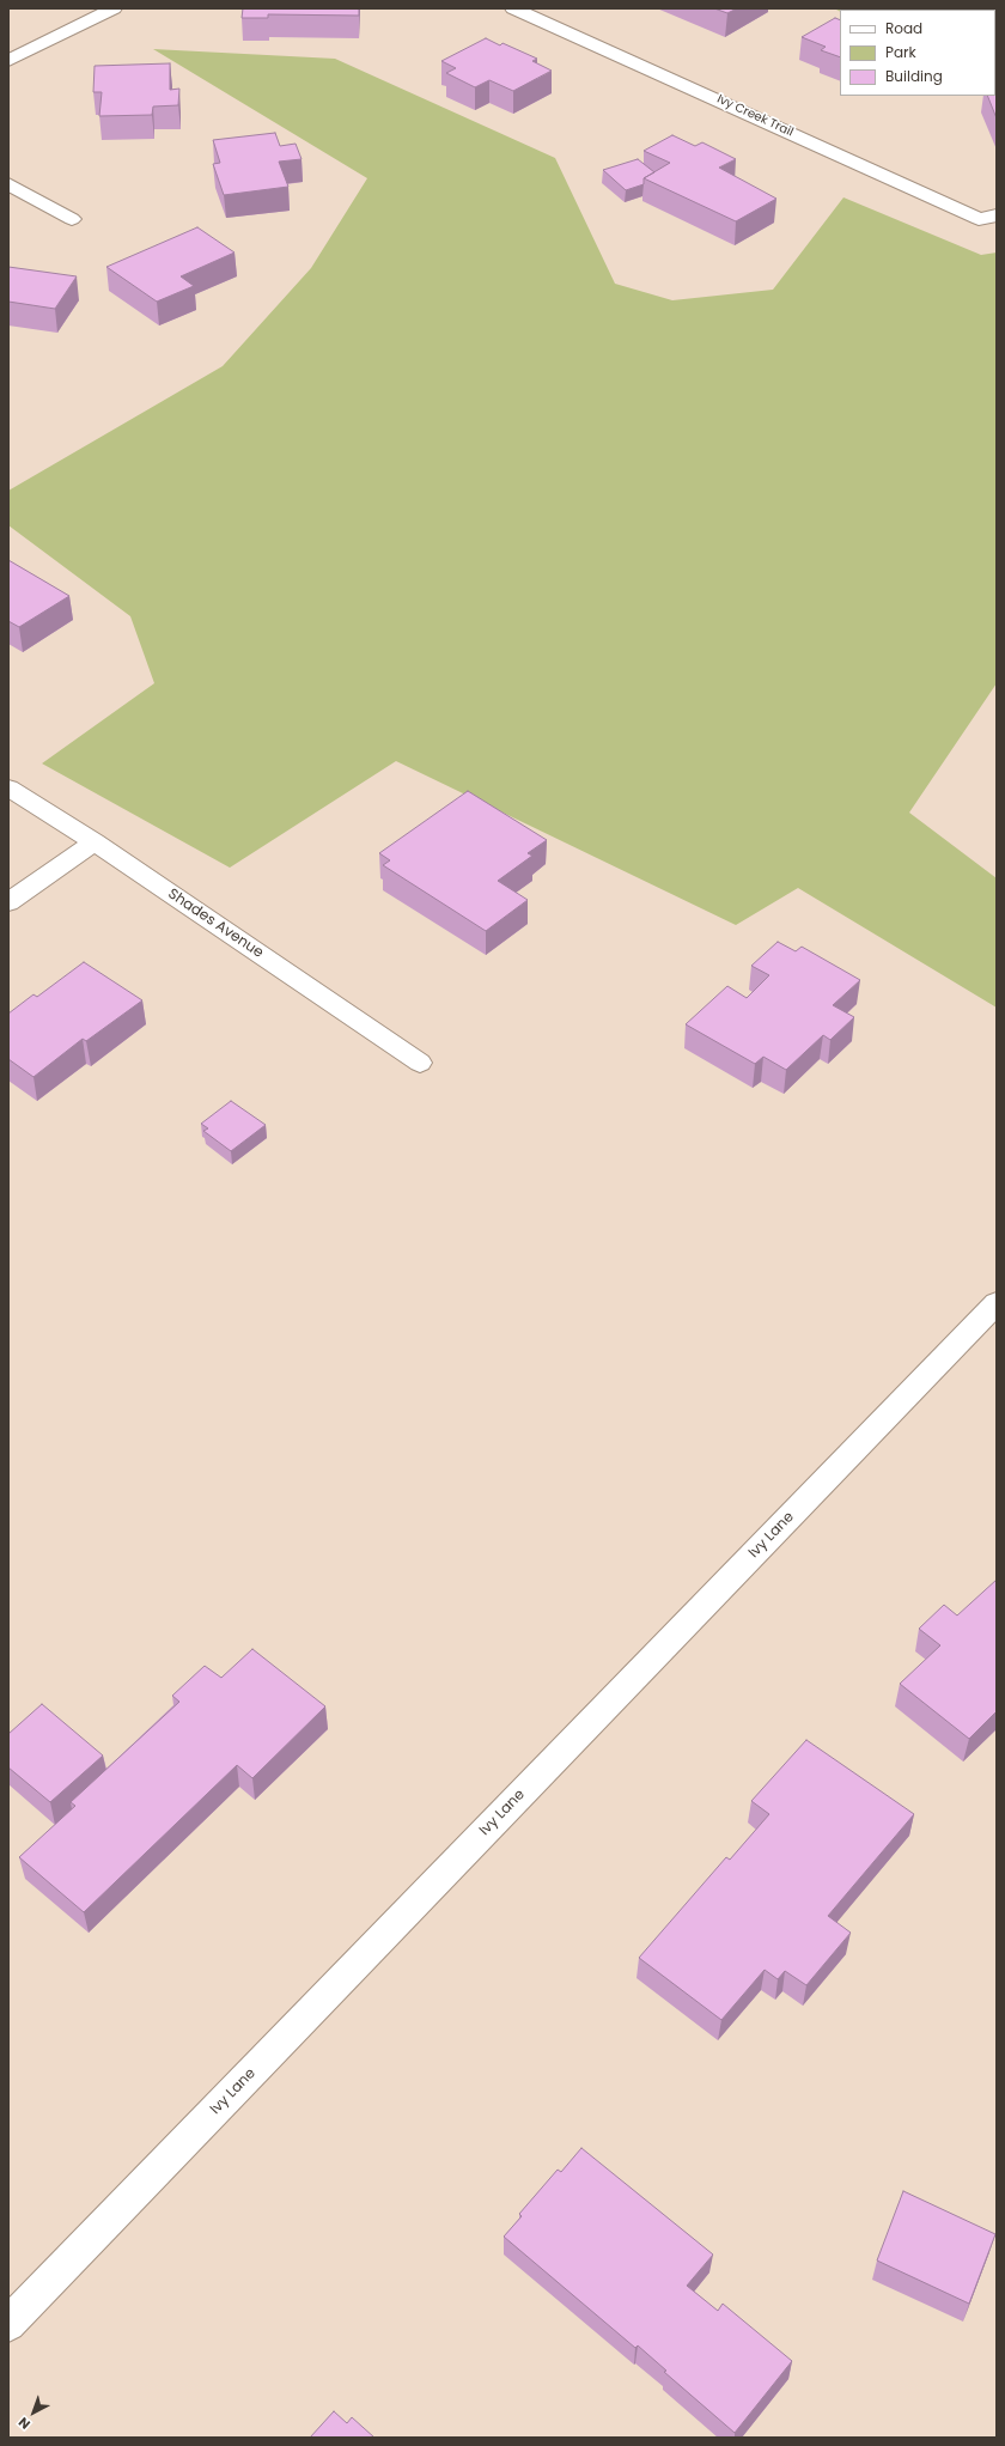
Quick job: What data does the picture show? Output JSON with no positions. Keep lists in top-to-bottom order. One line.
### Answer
{"streets":{"street":["Ivy Creek Trail","Shades Avenue","Ivy Lane"]},"legend":["Road","Park","Building"],"north":"bottom left"}
